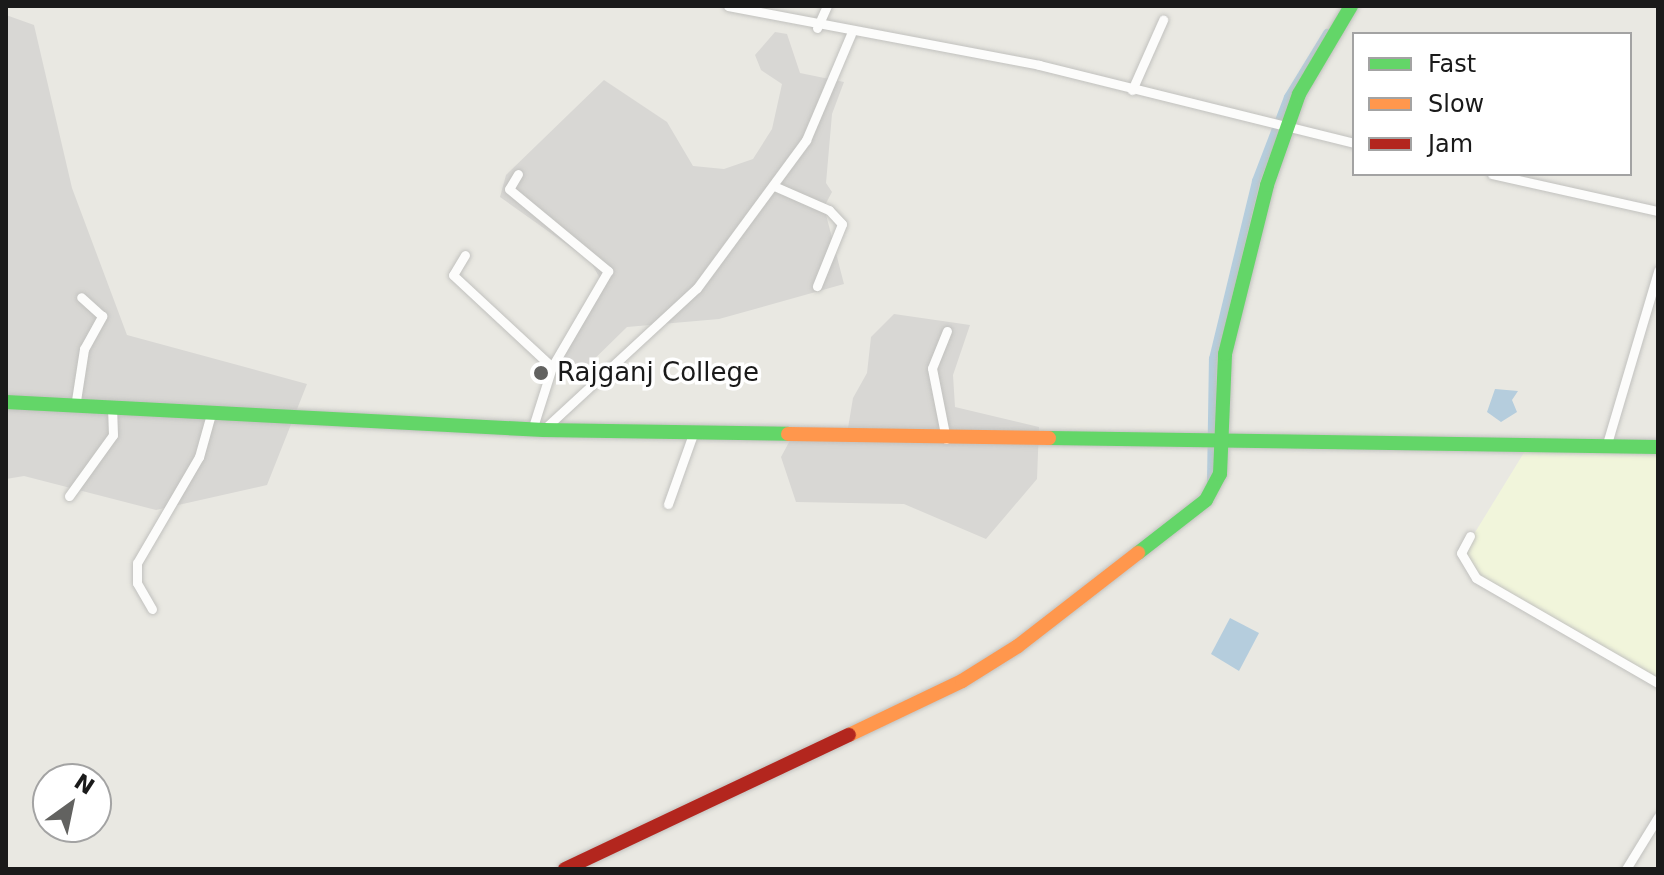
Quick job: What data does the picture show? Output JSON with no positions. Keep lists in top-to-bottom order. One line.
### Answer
{"places":["Rajganj College"],"legend":["Fast","Slow","Jam"],"north":"top right"}
